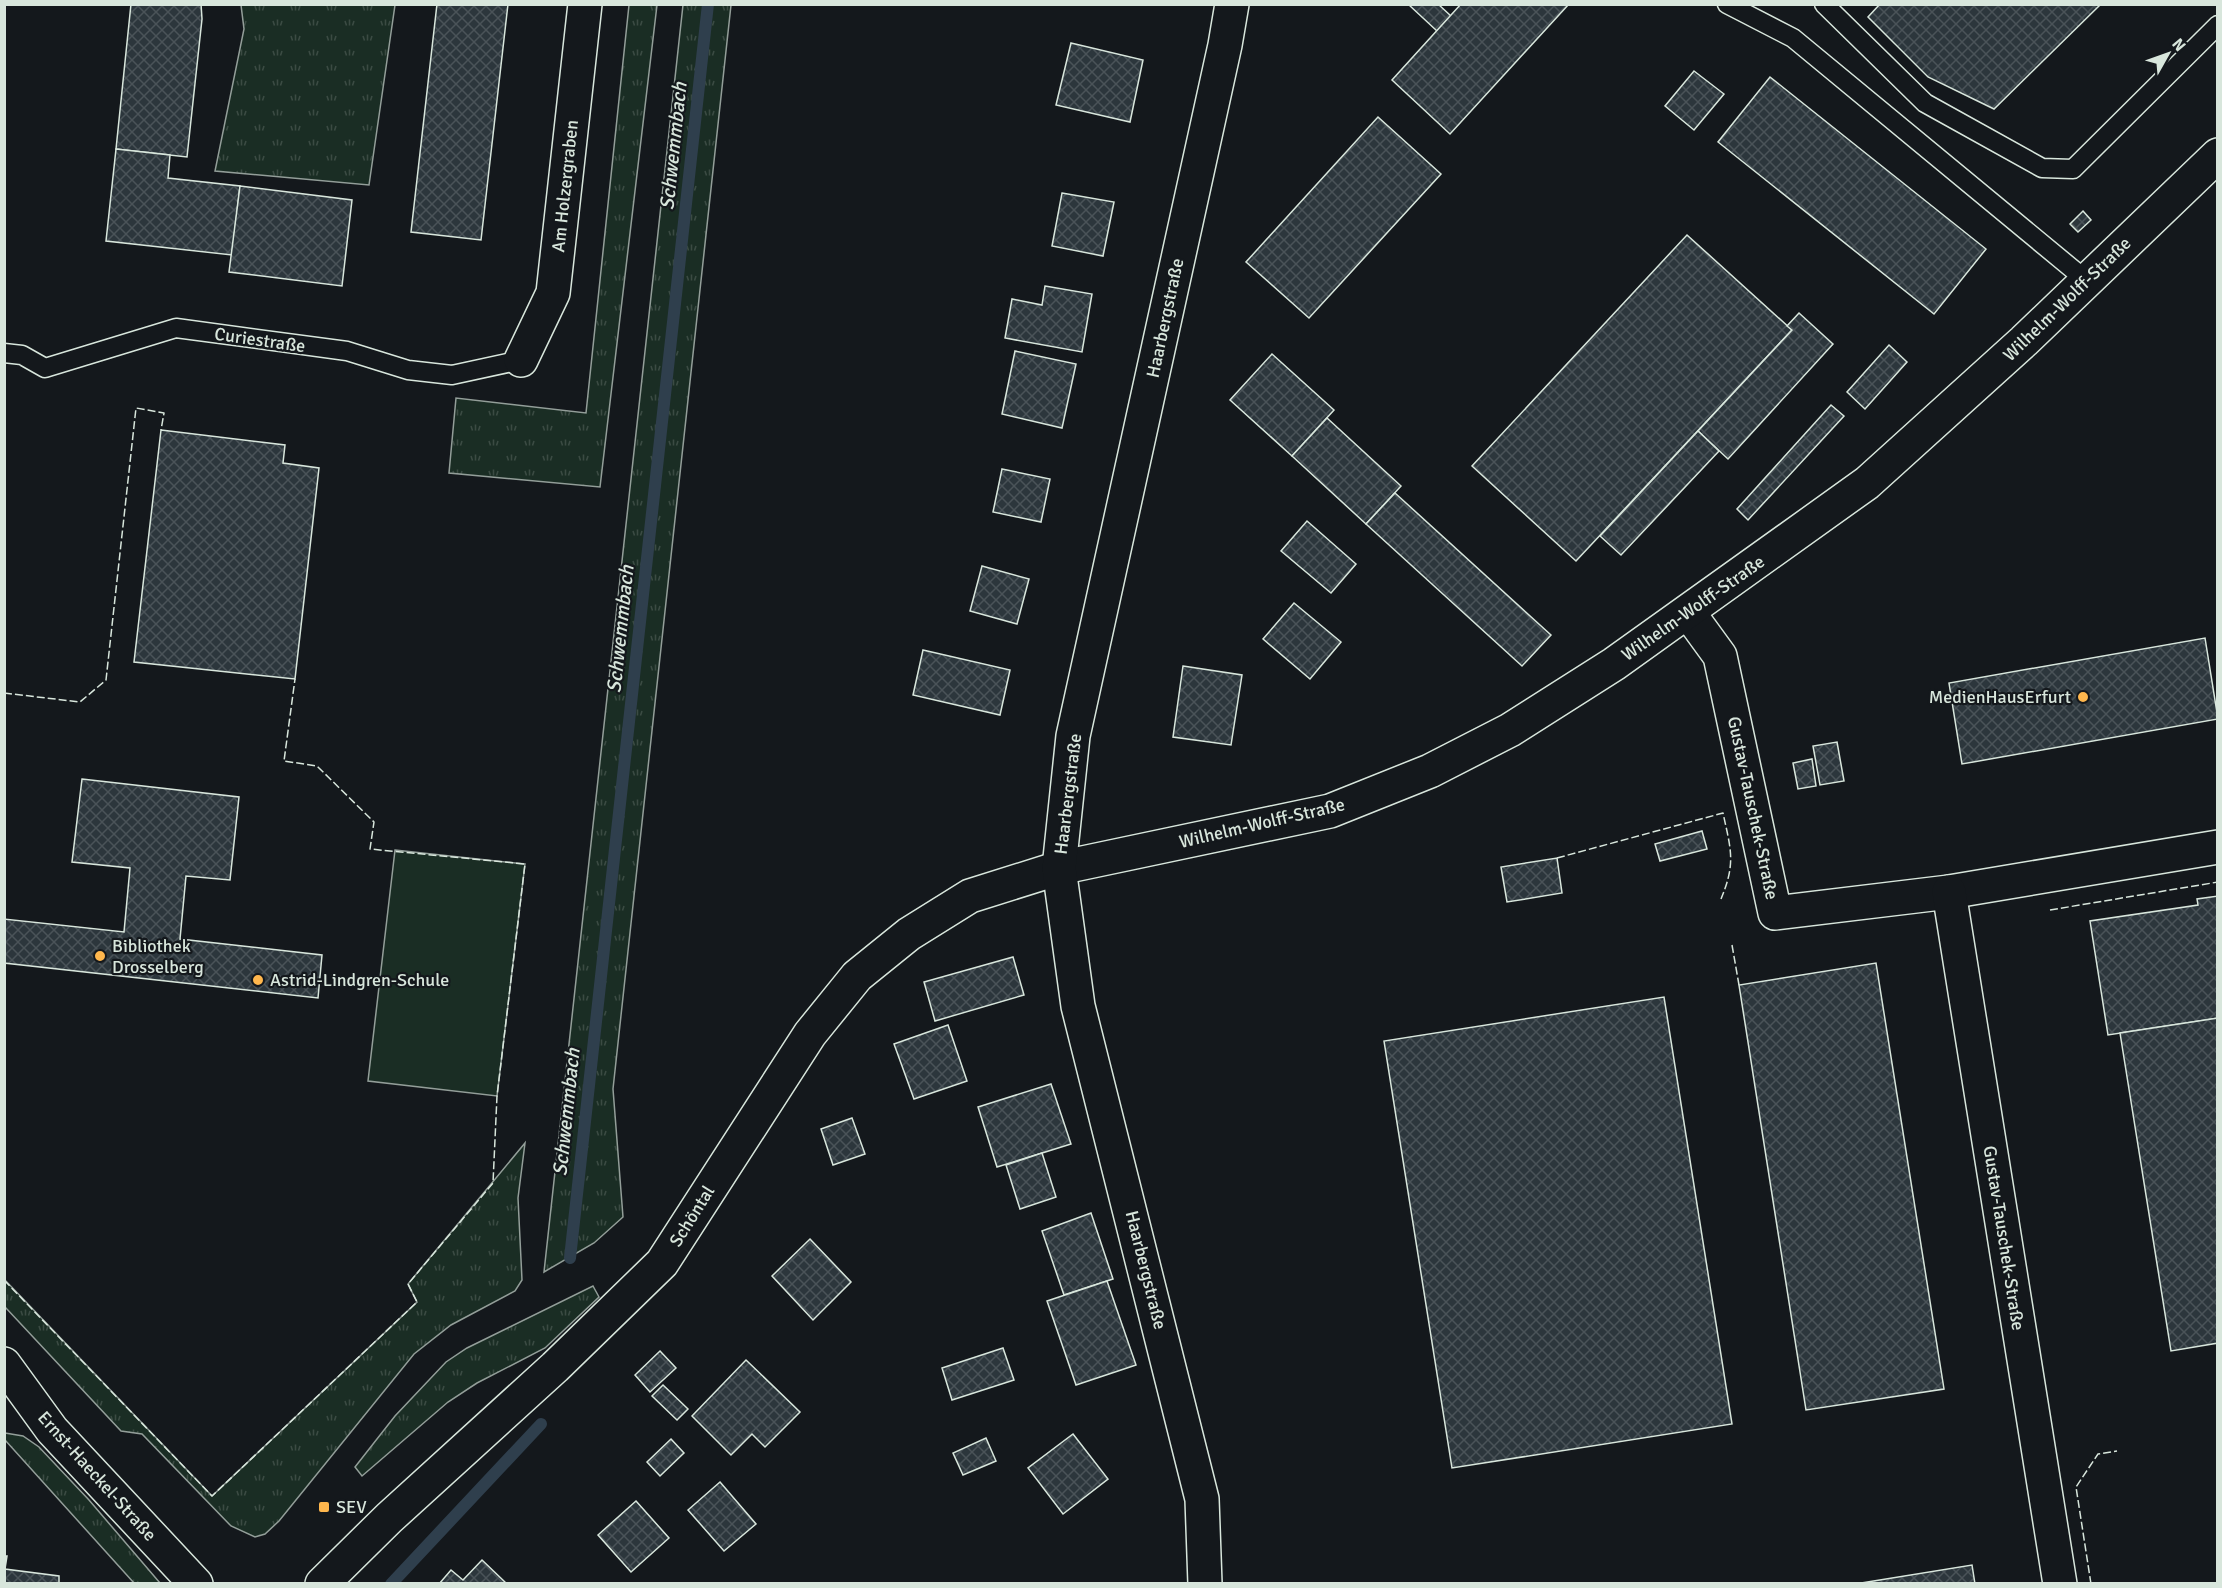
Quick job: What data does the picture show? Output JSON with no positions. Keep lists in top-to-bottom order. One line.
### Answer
{"streets":{"street":["Am Holzergraben","Wilhelm-Wolff-Straße","Haarbergstraße","Gustav-Tauschek-Straße","Schöntal","Ernst-Haeckel-Straße"],"lane":["Curiestraße"]},"crossings":[["Am Holzergraben","Curiestraße"],["Wilhelm-Wolff-Straße","Haarbergstraße"],["Wilhelm-Wolff-Straße","Gustav-Tauschek-Straße"],["Wilhelm-Wolff-Straße","Schöntal"],["Haarbergstraße","Schöntal"]],"water":["Schwemmbach"],"places":{"other":["MedienHausErfurt","Bibliothek Drosselberg","Astrid-Lindgren-Schule"],"transit":["SEV"]},"north":"top right"}
